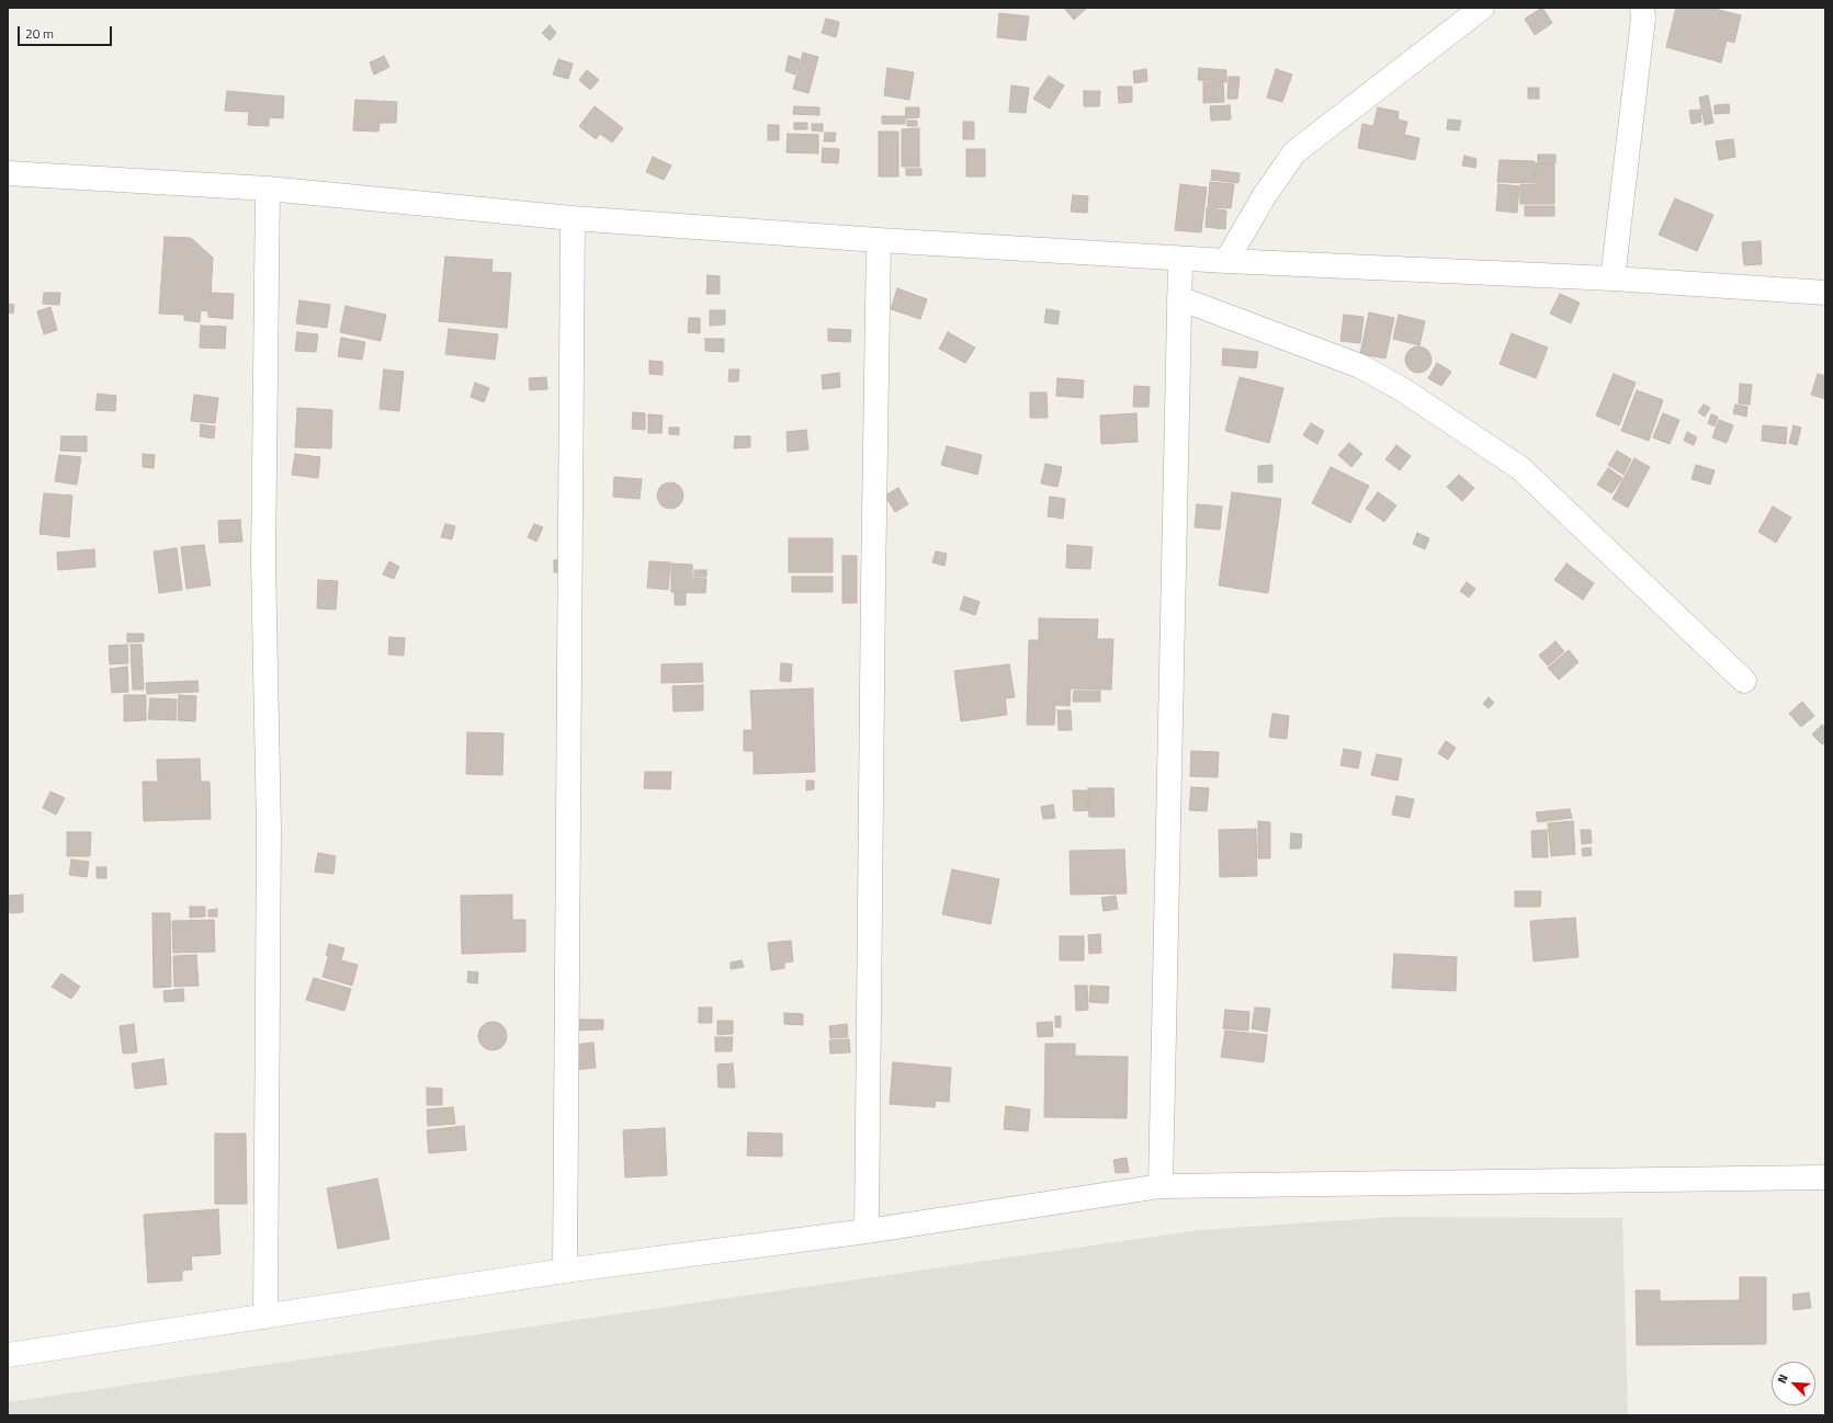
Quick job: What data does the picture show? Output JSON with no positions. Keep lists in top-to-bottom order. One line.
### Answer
{"scale_bar":"20 m","north":"top left"}
